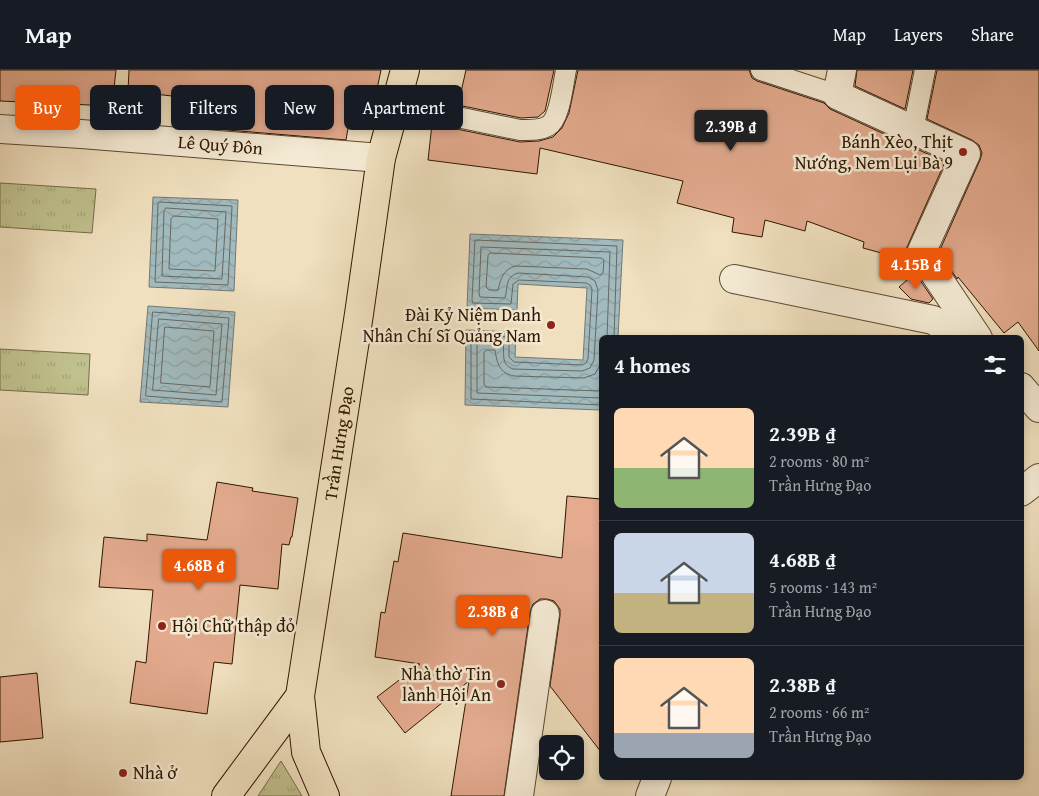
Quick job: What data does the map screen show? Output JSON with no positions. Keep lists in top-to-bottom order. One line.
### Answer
{"streets":{"main road":["Trần Hưng Đạo"],"street":["Lê Quý Đôn"]},"crossings":[["Lê Quý Đôn","Trần Hưng Đạo"]],"places":["Bánh Xèo, Thịt Nướng, Nem Lụi Bà 9","Đài Kỷ Niệm Danh Nhân Chí Sĩ Quảng Nam","Hội Chữ thập đỏ","Nhà thờ Tin lành Hội An","Nhà ở"],"page":{"header":"Map","nav":["Map","Layers","Share"],"chip":["Buy","Rent","Filters","New","Apartment"],"price":["2.39B ₫","4.15B ₫","4.68B ₫","2.38B ₫"],"heading":"4 homes","list":[{"name":"2.39B ₫","note":"2 rooms · 80 m² · Trần Hưng Đạo"},{"name":"4.68B ₫","note":"5 rooms · 143 m² · Trần Hưng Đạo"},{"name":"2.38B ₫","note":"2 rooms · 66 m² · Trần Hưng Đạo"}]}}
